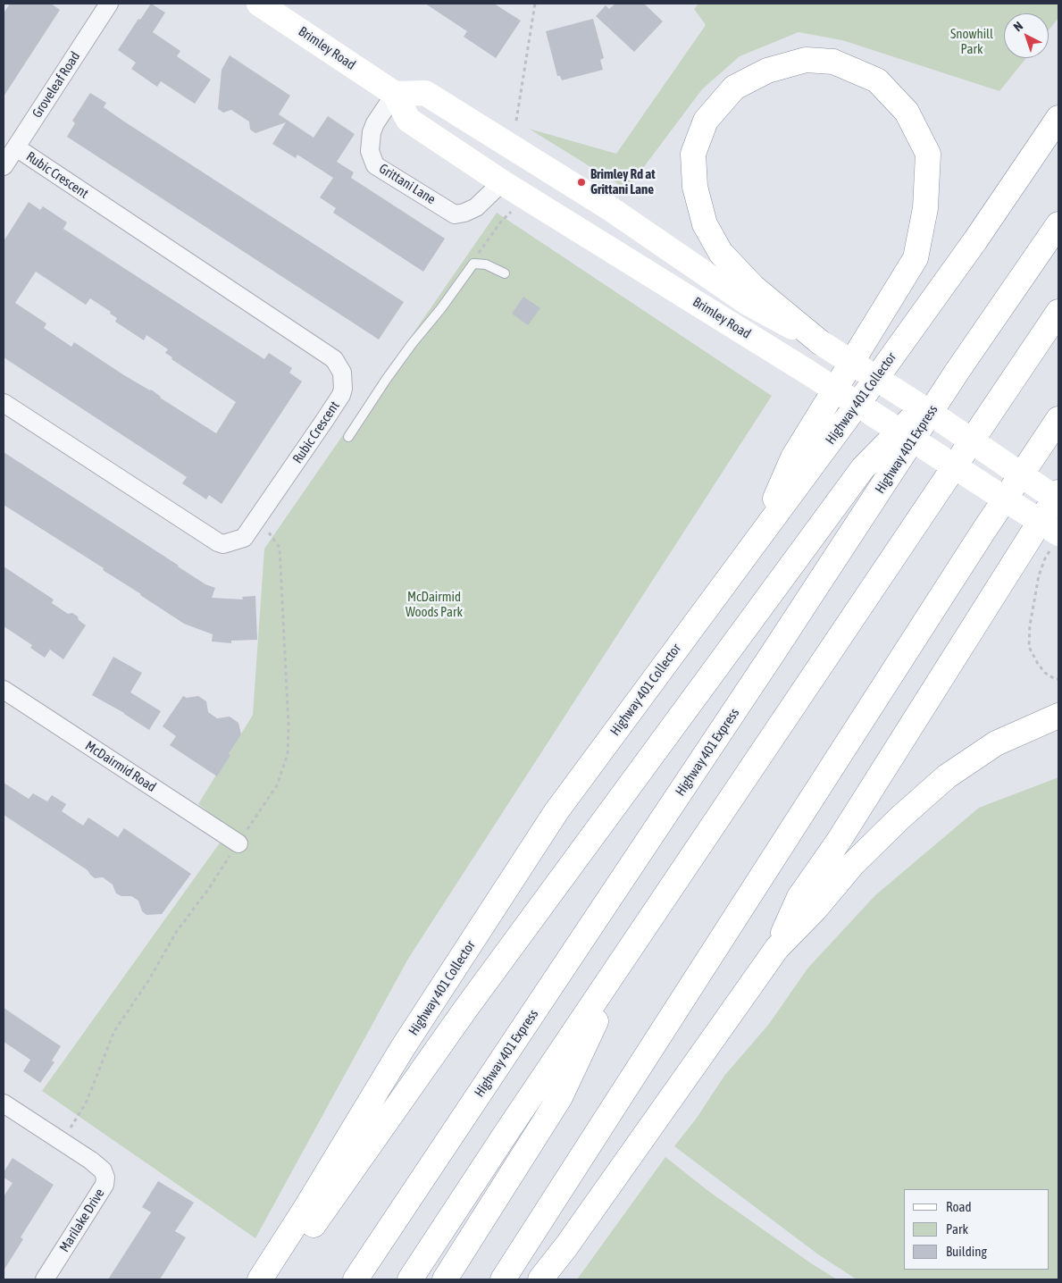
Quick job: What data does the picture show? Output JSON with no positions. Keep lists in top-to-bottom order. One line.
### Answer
{"streets":{"main road":["Brimley Road","Highway 401 Collector","Highway 401 Express"],"street":["Groveleaf Road","Rubic Crescent","Grittani Lane","McDairmid Road","Marilake Drive"]},"crossings":[["Brimley Road","Grittani Lane"],["Groveleaf Road","Rubic Crescent"]],"parks":["Snowhill Park","McDairmid Woods Park"],"places":["Brimley Rd at Grittani Lane"],"legend":["Road","Park","Building"],"north":"top left"}
